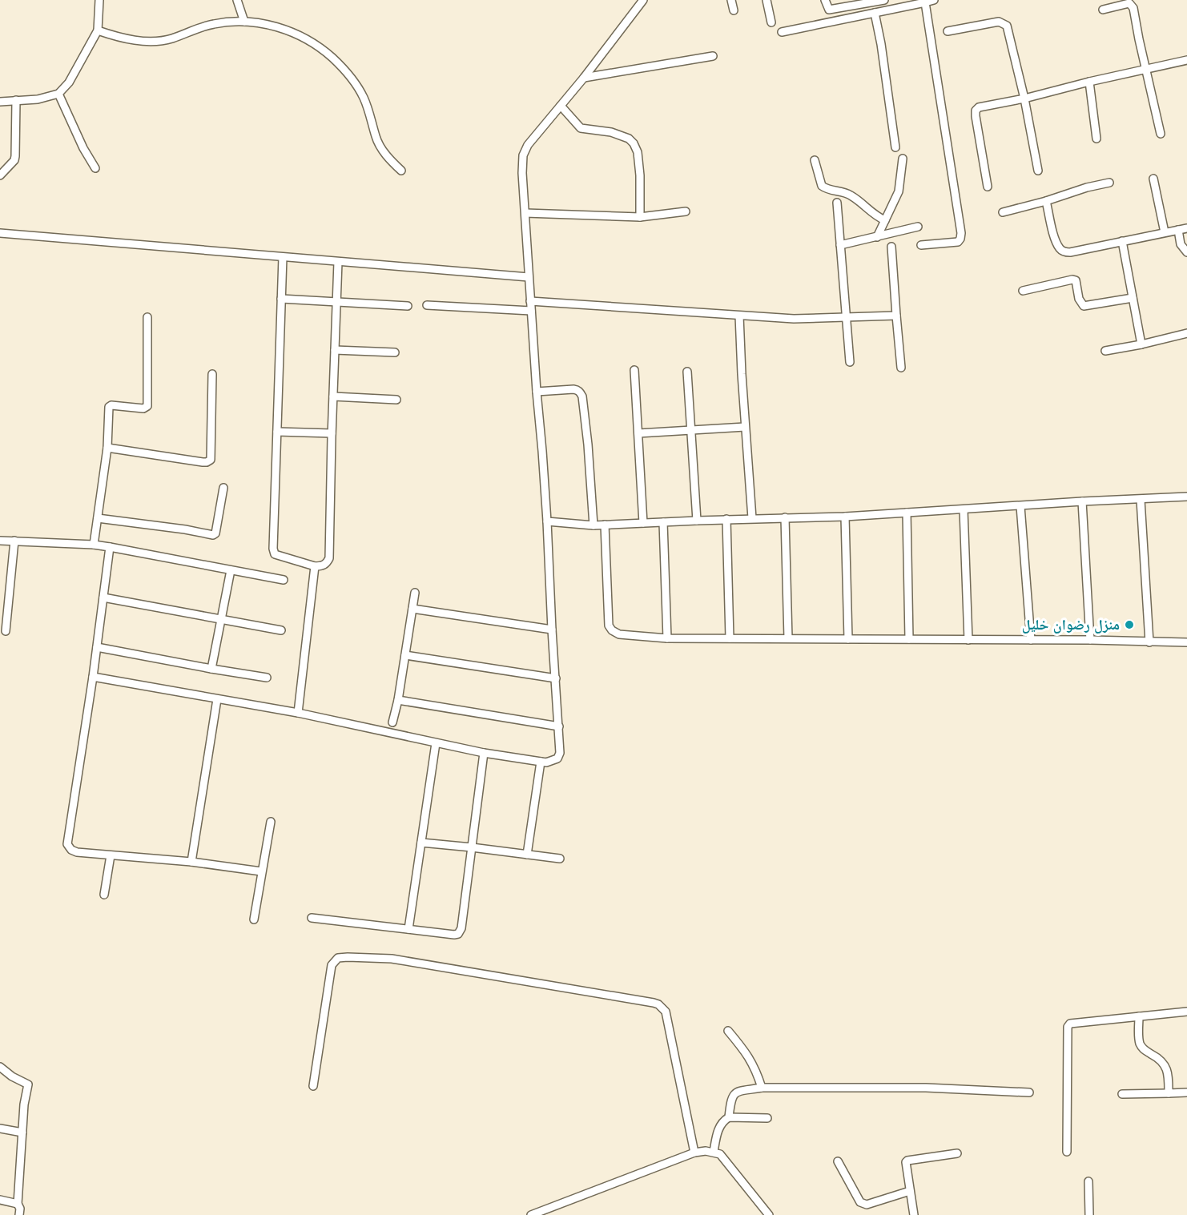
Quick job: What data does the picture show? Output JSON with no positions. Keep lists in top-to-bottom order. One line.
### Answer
{"places":["منزل رضوان خليل"]}
